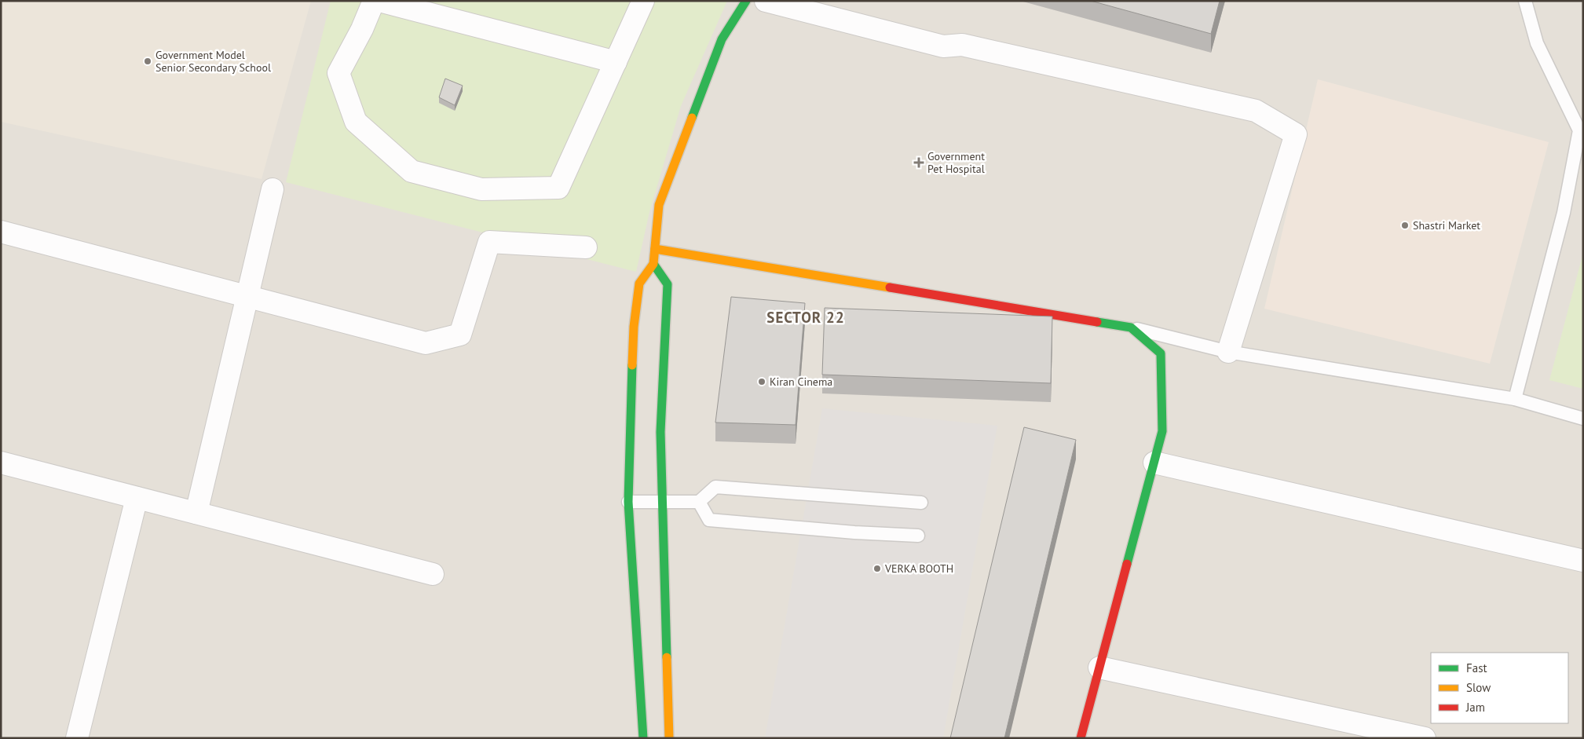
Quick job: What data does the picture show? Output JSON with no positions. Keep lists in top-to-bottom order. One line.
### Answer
{"districts":["SECTOR 22"],"places":{"other":["Government Model Senior Secondary School","Shastri Market","Kiran Cinema","VERKA BOOTH"],"health":["Government Pet Hospital"]},"legend":["Fast","Slow","Jam"]}
